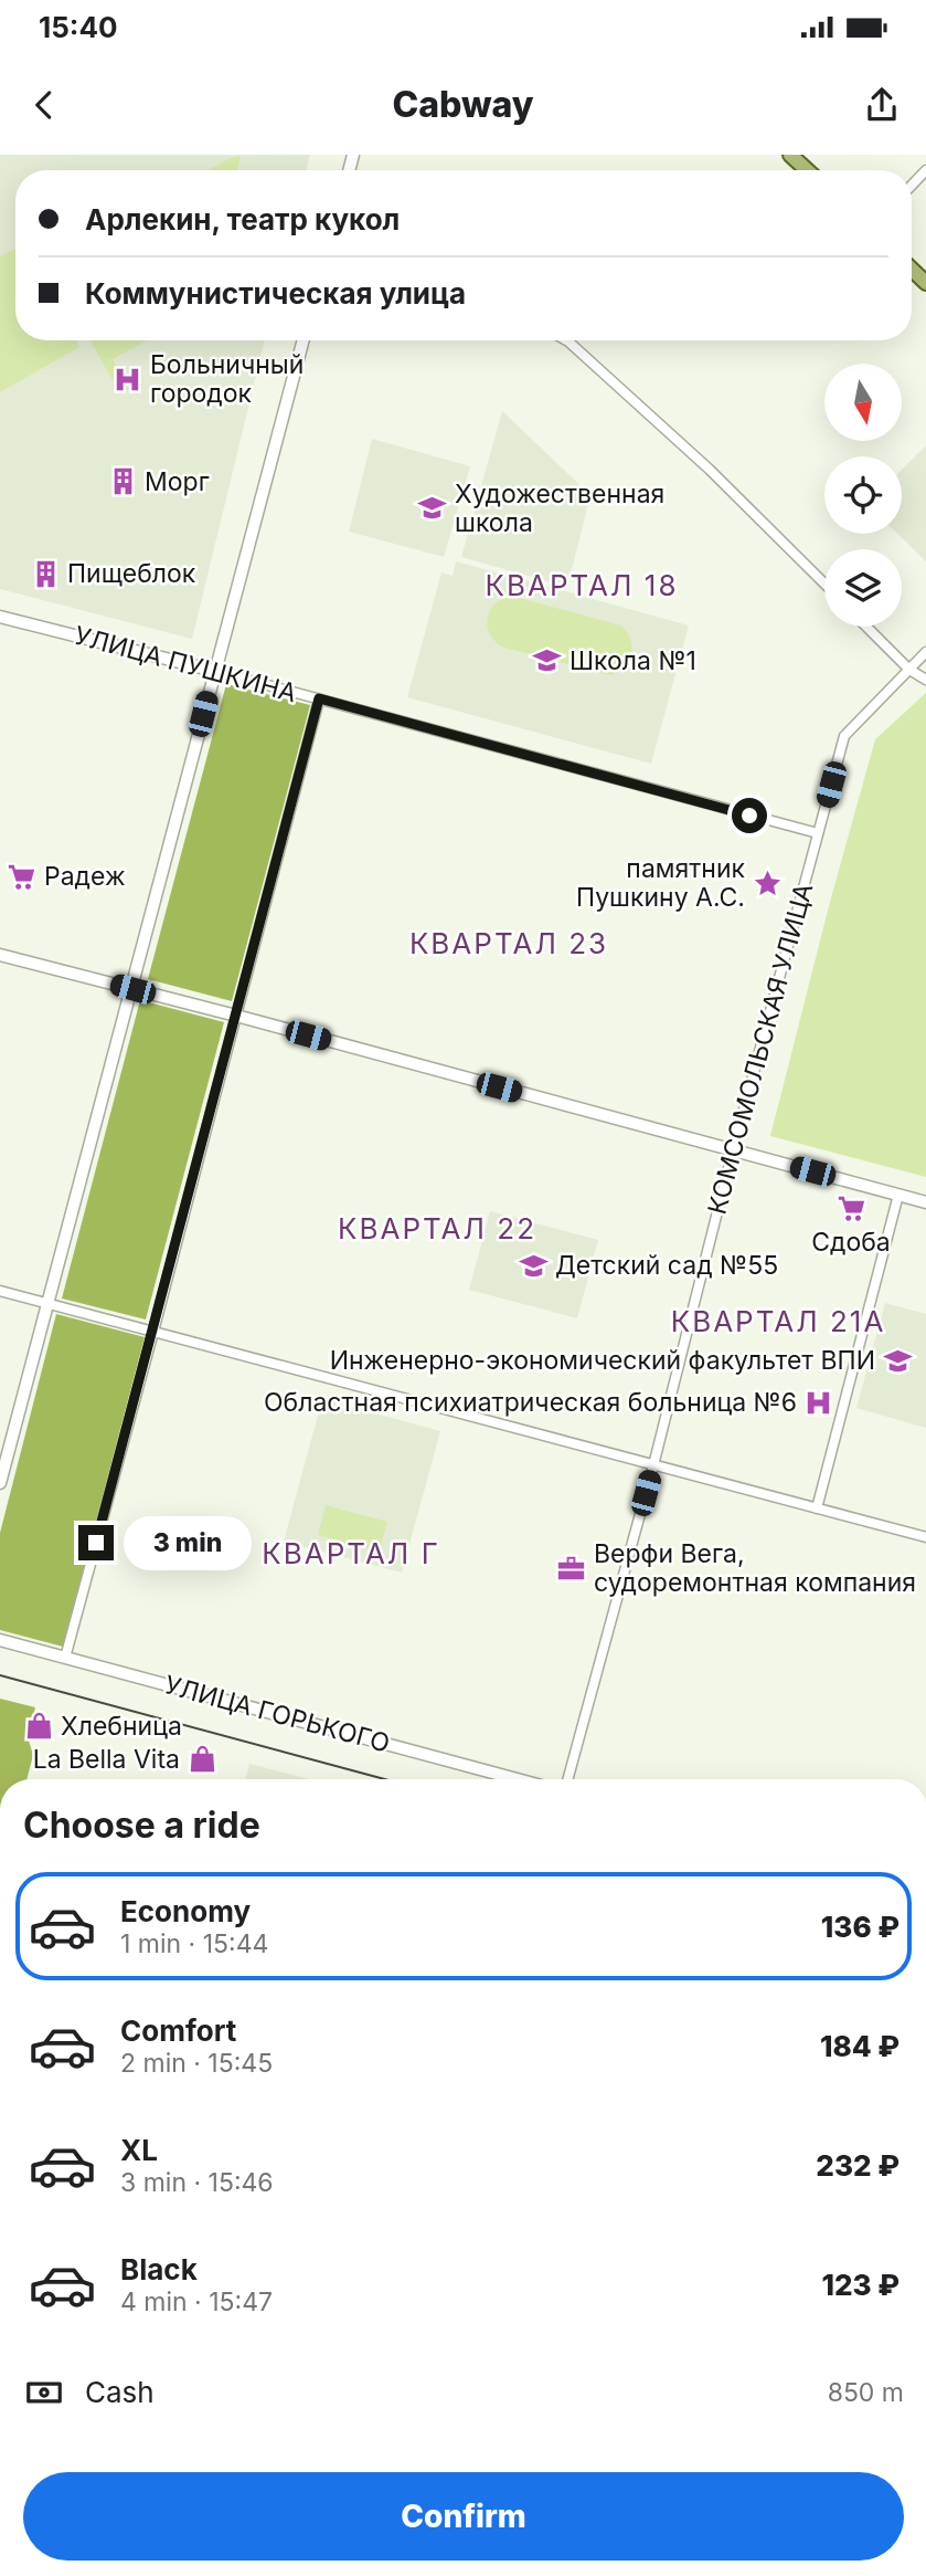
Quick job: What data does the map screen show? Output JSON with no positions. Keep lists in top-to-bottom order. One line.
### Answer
{"streets":{"street":["УЛИЦА ПУШКИНА","КОМСОМОЛЬСКАЯ УЛИЦА","УЛИЦА ГОРЬКОГО"]},"crossings":[["УЛИЦА ПУШКИНА","КОМСОМОЛЬСКАЯ УЛИЦА"]],"districts":["КВАРТАЛ 18","КВАРТАЛ 23","КВАРТАЛ 22","КВАРТАЛ 21А","КВАРТАЛ Г"],"places":{"hospital":["Больничный городок","Областная психиатрическая больница №6"],"building":["Морг","Пищеблок"],"school or university":["Художественная школа","Школа №1","Детский сад №55","Инженерно-экономический факультет ВПИ"],"supermarket":["Радеж","Сдоба"],"place":["памятник Пушкину А.С."],"office":["Верфи Вега, судоремонтная компания"],"shop":["Хлебница","La Bella Vita"]},"north":"bottom","page":{"status":"15:40","header":"Cabway","banner":["Арлекин, театр кукол","Коммунистическая улица"],"bubble":"3 min","heading":"Choose a ride","list":[{"name":"Economy","note":"1 min · 15:44","value":"136 ₽"},{"name":"Comfort","note":"2 min · 15:45","value":"184 ₽"},{"name":"XL","note":"3 min · 15:46","value":"232 ₽"},{"name":"Black","note":"4 min · 15:47","value":"123 ₽"}],"pay":["Cash","850 m"],"buttons":"Confirm"}}
